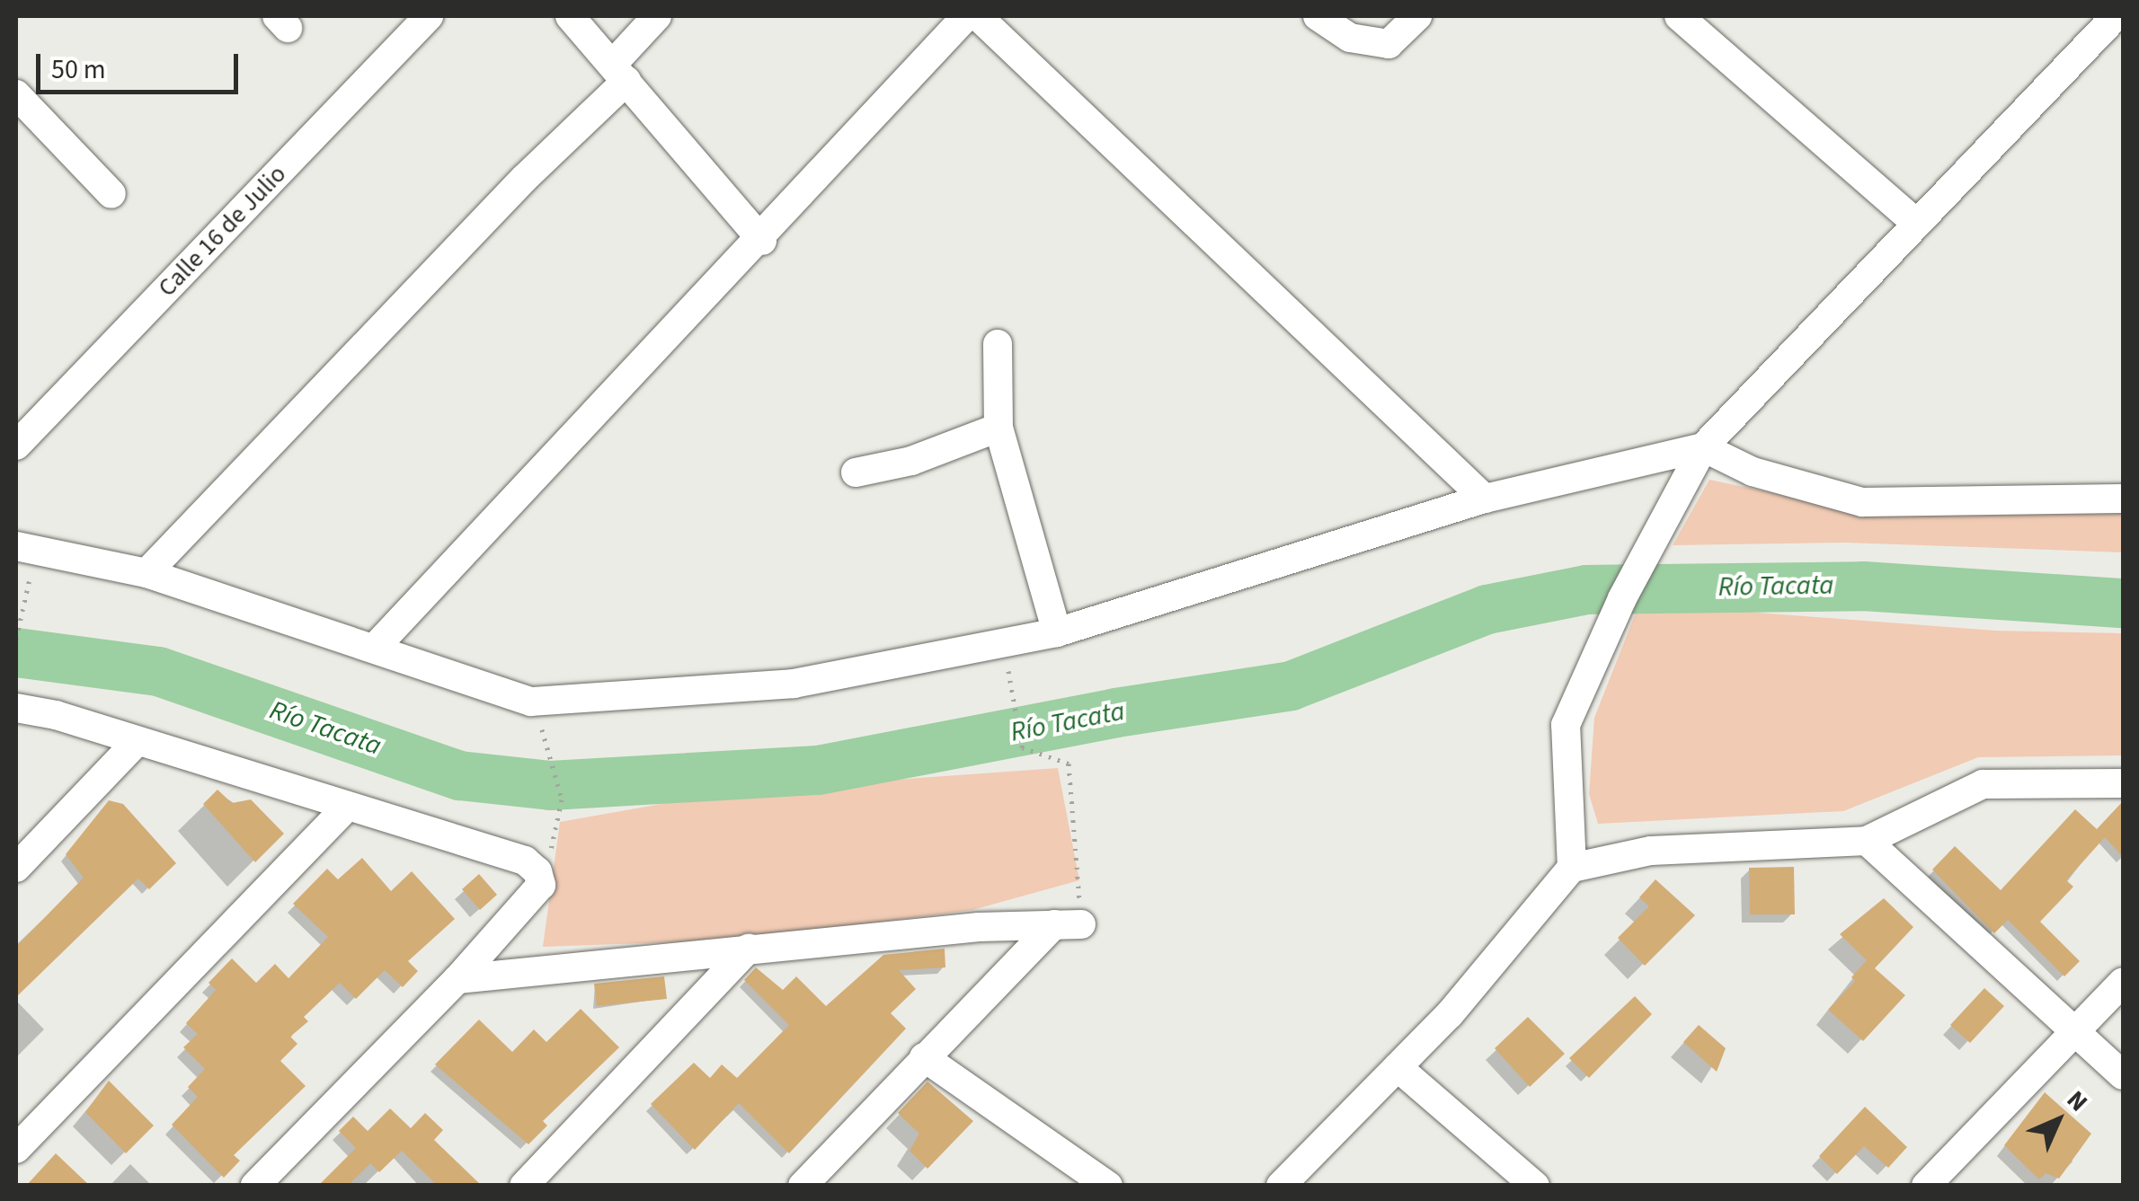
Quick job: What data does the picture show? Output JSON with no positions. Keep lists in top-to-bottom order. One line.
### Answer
{"streets":{"street":["Calle 16 de Julio"]},"water":["Río Tacata"],"scale_bar":"50 m","north":"top right"}
